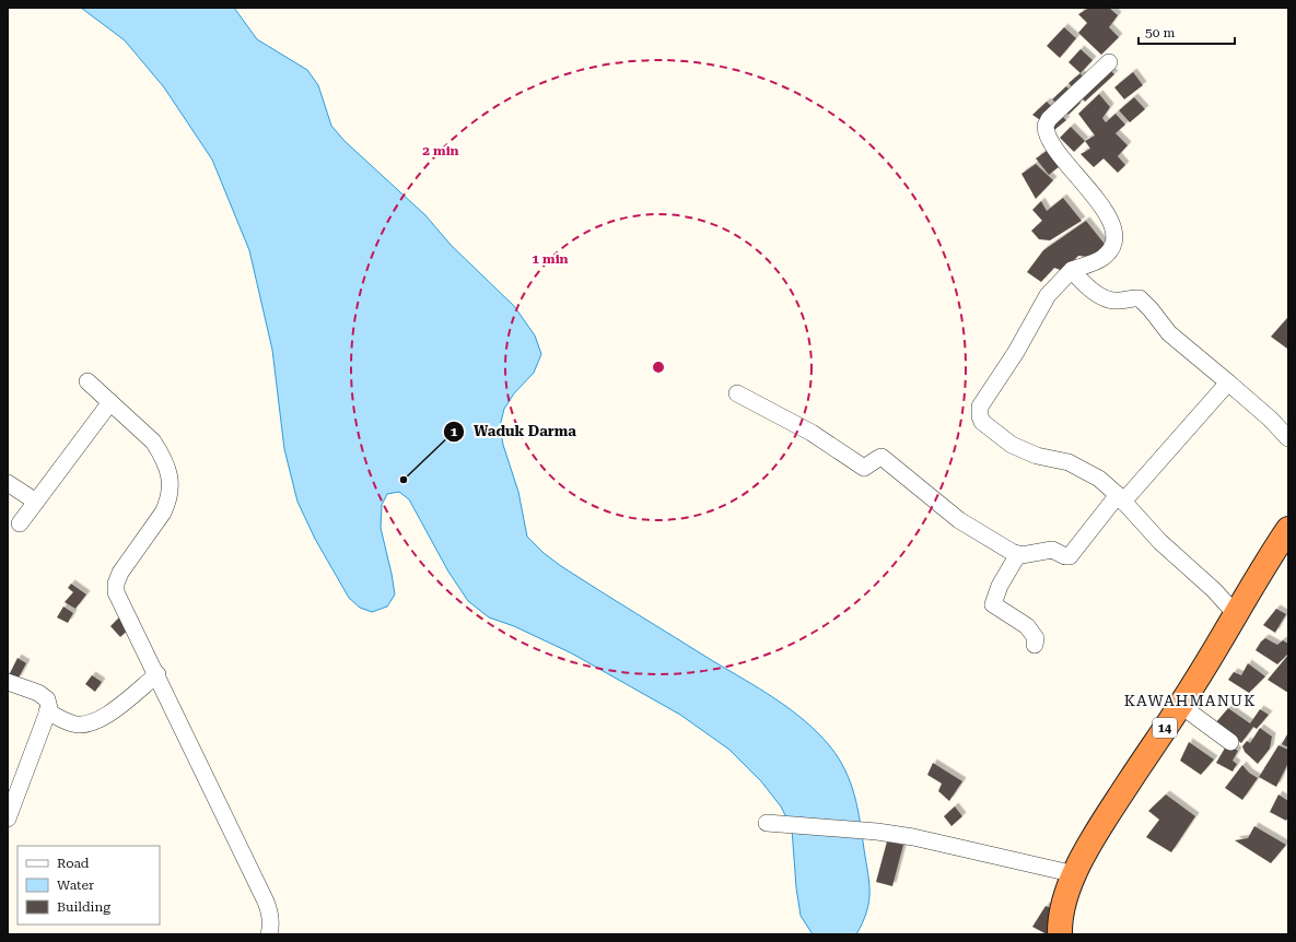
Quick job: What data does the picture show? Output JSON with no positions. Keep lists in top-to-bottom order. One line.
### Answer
{"streets":{"highway":["14"]},"districts":["KAWAHMANUK"],"places":["Waduk Darma"],"legend":["Road","Water","Building"],"scale_bar":"50 m","rings":["2 min","1 min"]}
